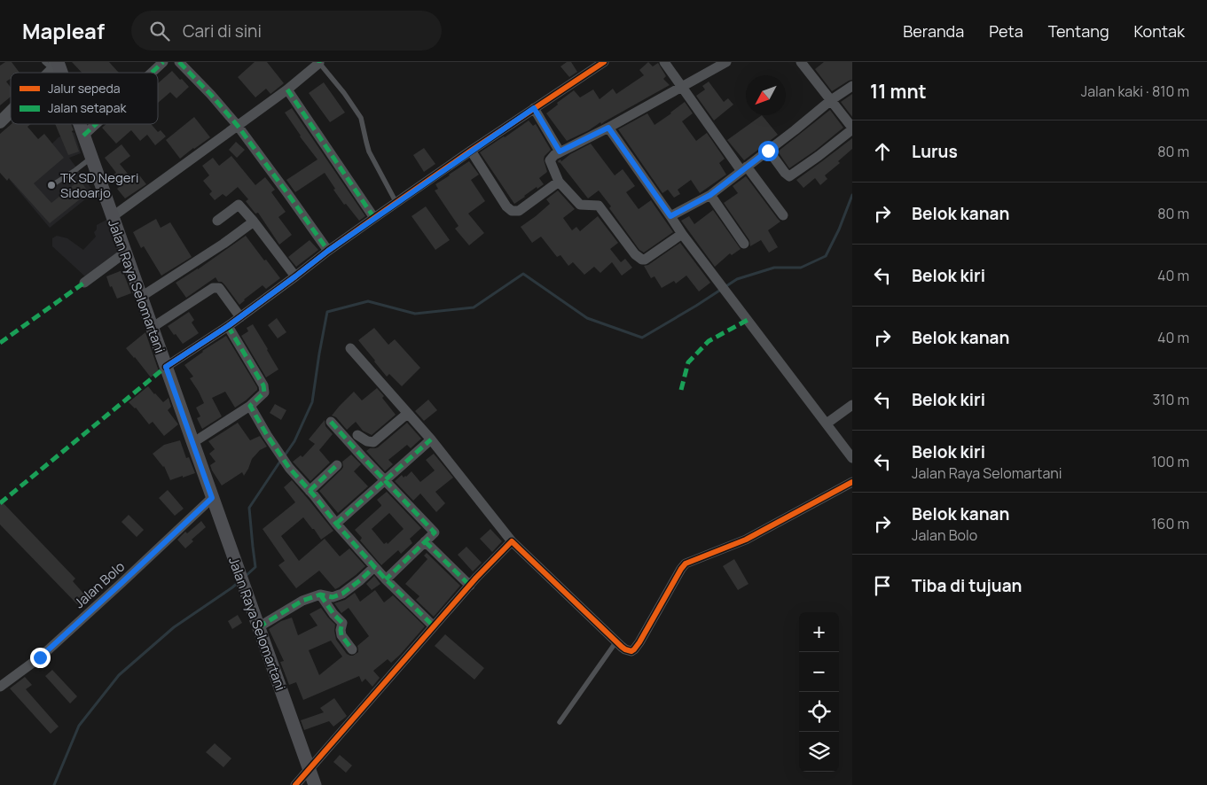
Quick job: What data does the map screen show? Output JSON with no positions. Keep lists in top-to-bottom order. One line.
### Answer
{"streets":{"main road":["Jalan Raya Selomartani"],"street":["Jalan Bolo"]},"crossings":[["Jalan Raya Selomartani","Jalan Bolo"]],"places":["TK SD Negeri Sidoarjo"],"legend":["Jalur sepeda","Jalan setapak"],"north":"bottom left","page":{"header":"Mapleaf","search":"Cari di sini","nav":["Beranda","Peta","Tentang","Kontak"],"heading":["11 mnt","Jalan kaki · 810 m"],"list":[["Lurus","80 m"],["Belok kanan","80 m"],["Belok kiri","40 m"],["Belok kanan","40 m"],["Belok kiri","310 m"],["Belok kiri","Jalan Raya Selomartani","100 m"],["Belok kanan","Jalan Bolo","160 m"],"Tiba di tujuan"],"map_buttons":["+","−"]}}
